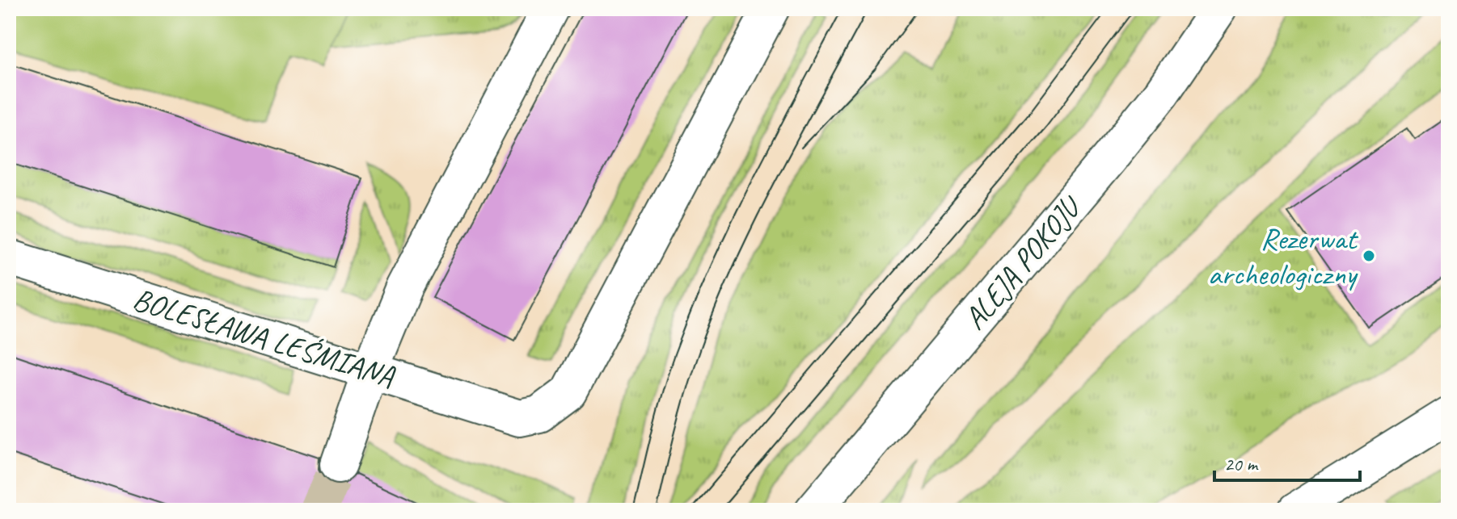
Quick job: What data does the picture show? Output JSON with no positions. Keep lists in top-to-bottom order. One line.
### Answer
{"streets":{"street":["ALEJA POKOJU","BOLESŁAWA LEŚMIANA"]},"places":["Rezerwat archeologiczny"],"scale_bar":"20 m"}
